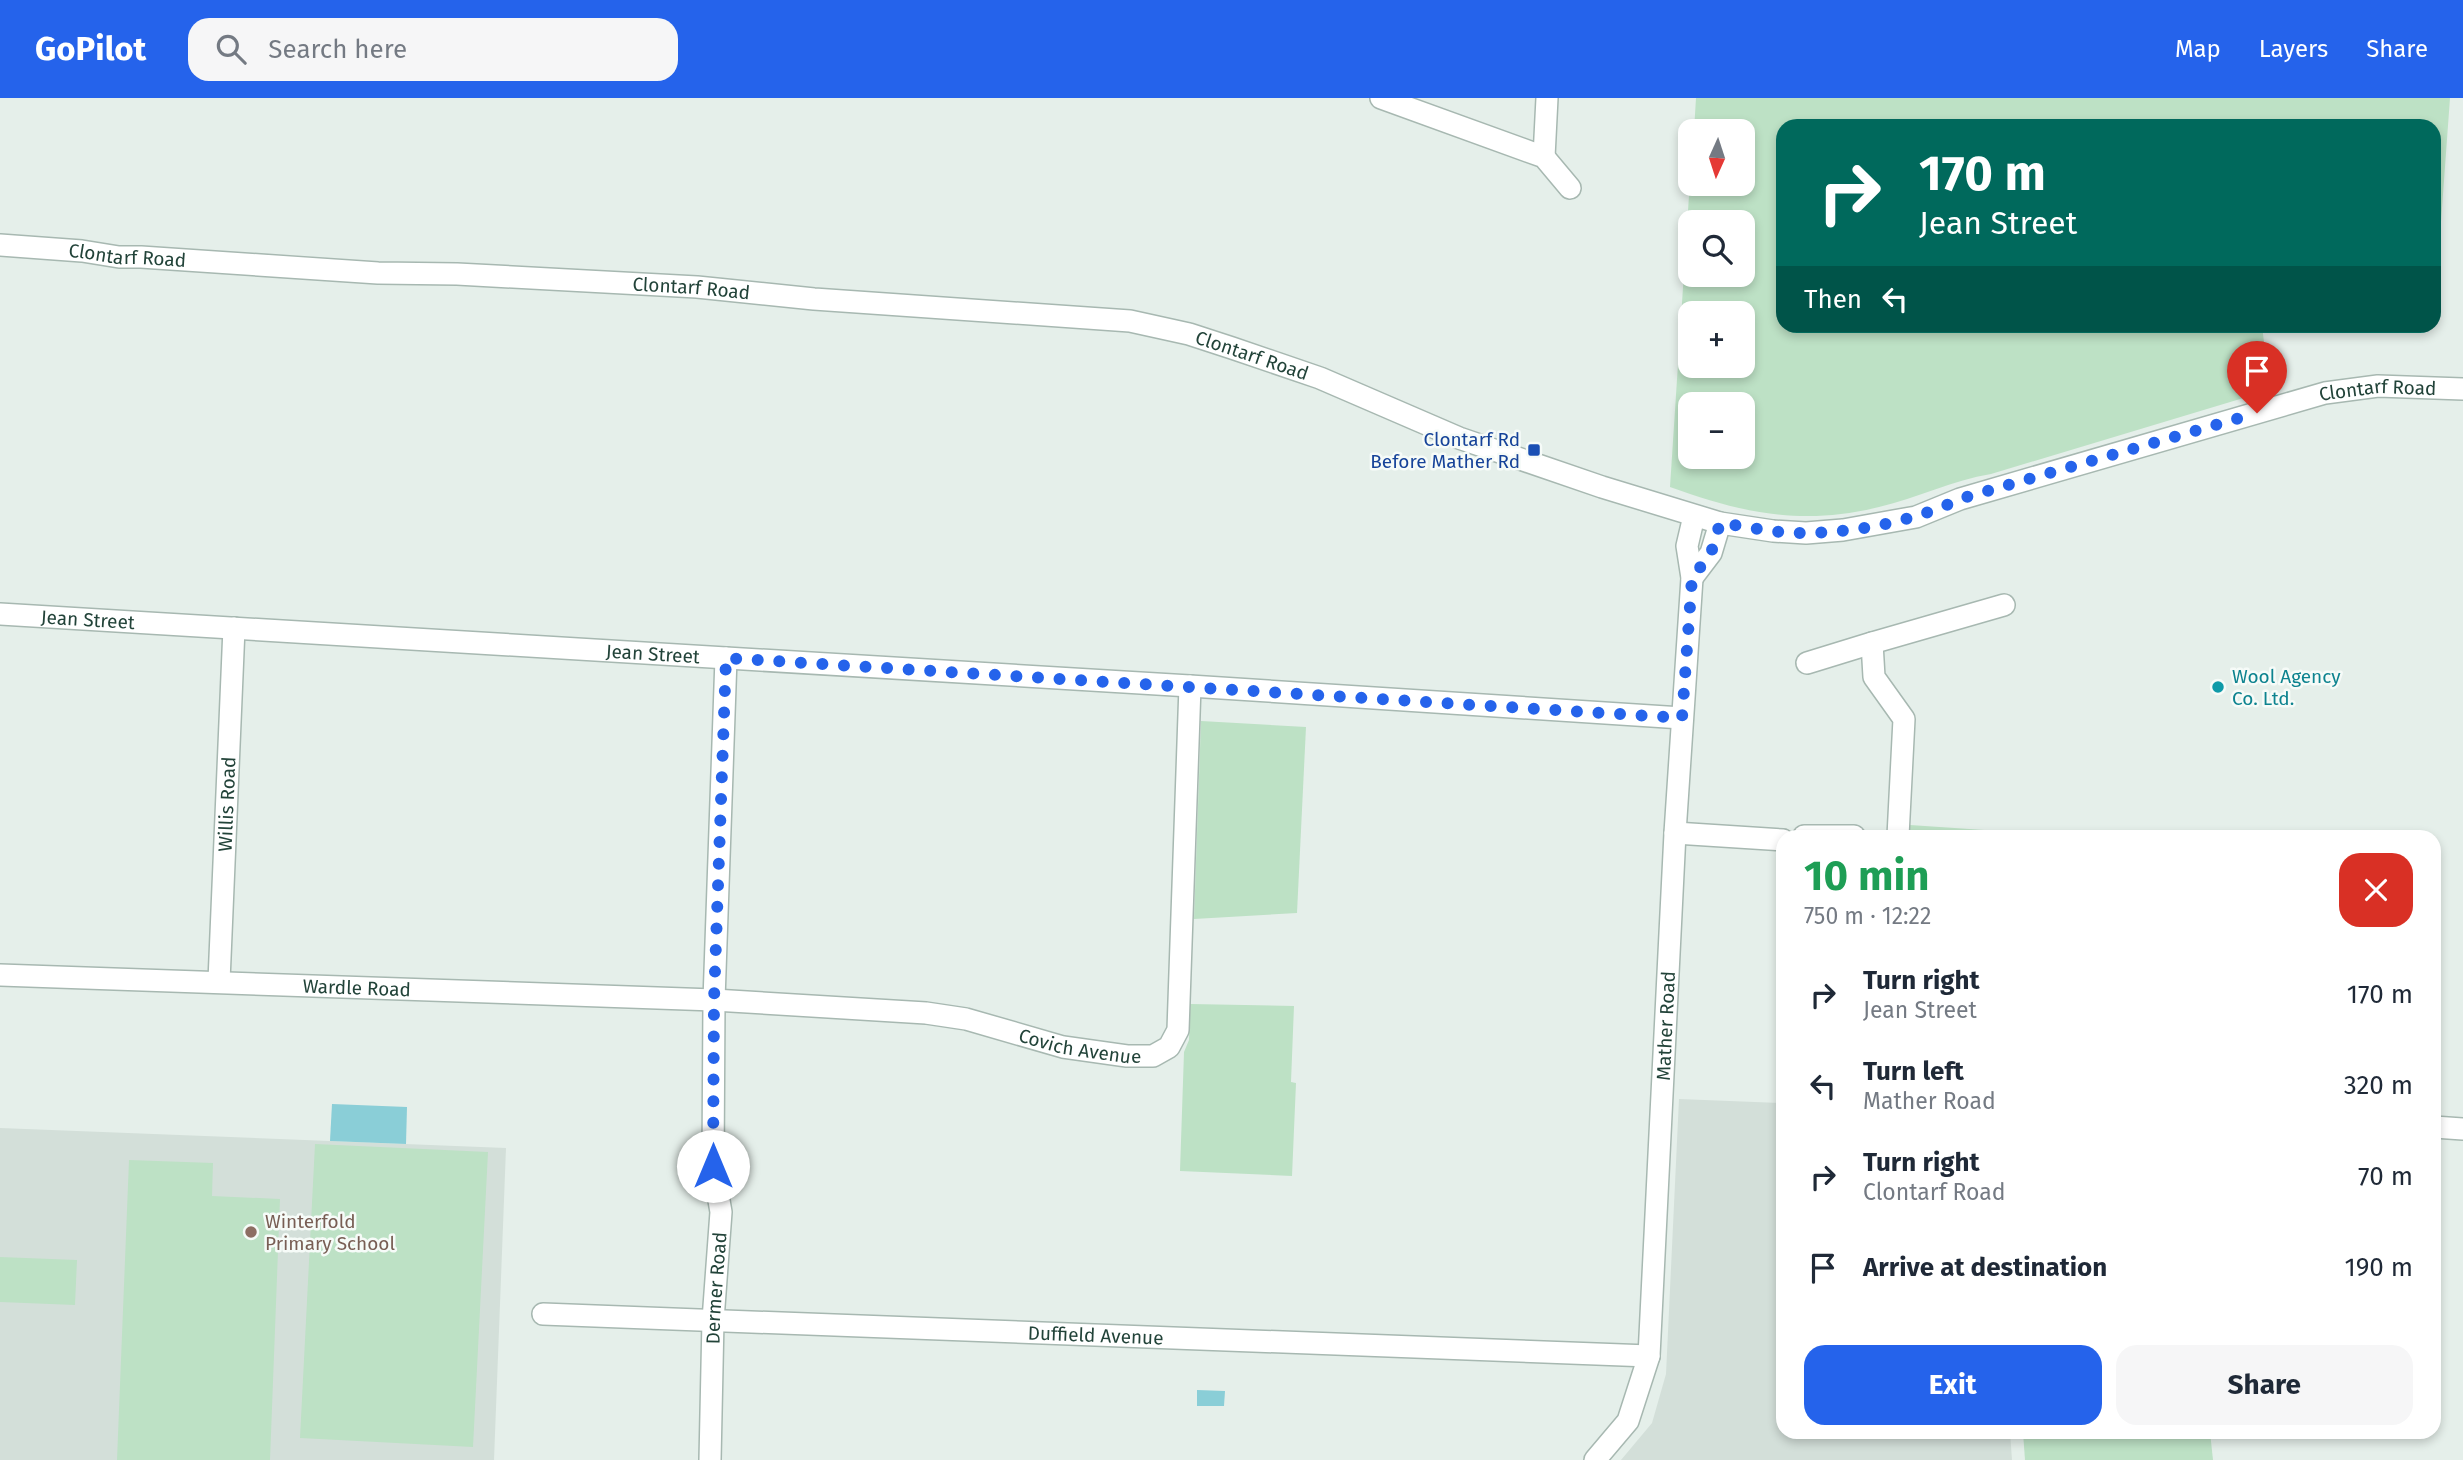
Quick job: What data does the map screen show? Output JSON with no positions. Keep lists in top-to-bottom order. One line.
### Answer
{"streets":{"street":["Clontarf Road","Jean Street","Willis Road","Wardle Road","Mather Road","Covich Avenue","Dermer Road","Duffield Avenue"]},"crossings":[["Clontarf Road","Mather Road"],["Jean Street","Willis Road"],["Jean Street","Mather Road"],["Jean Street","Covich Avenue"],["Jean Street","Dermer Road"],["Willis Road","Wardle Road"],["Wardle Road","Covich Avenue"],["Wardle Road","Dermer Road"],["Mather Road","Duffield Avenue"],["Covich Avenue","Dermer Road"],["Dermer Road","Duffield Avenue"]],"places":{"transit":["Clontarf Rd Before Mather Rd"],"other":["Wool Agency Co. Ltd.","Winterfold Primary School"]},"north":"bottom","page":{"header":"GoPilot","search":"Search here","nav":["Map","Layers","Share"],"map_buttons":["+","−"],"turn":["170 m","Jean Street"],"then":"Then","heading":["10 min","750 m · 12:22"],"list":[{"name":"Turn right","note":"Jean Street","value":"170 m"},{"name":"Turn left","note":"Mather Road","value":"320 m"},{"name":"Turn right","note":"Clontarf Road","value":"70 m"},{"name":"Arrive at destination","value":"190 m"}],"buttons":["Exit","Share"]}}
